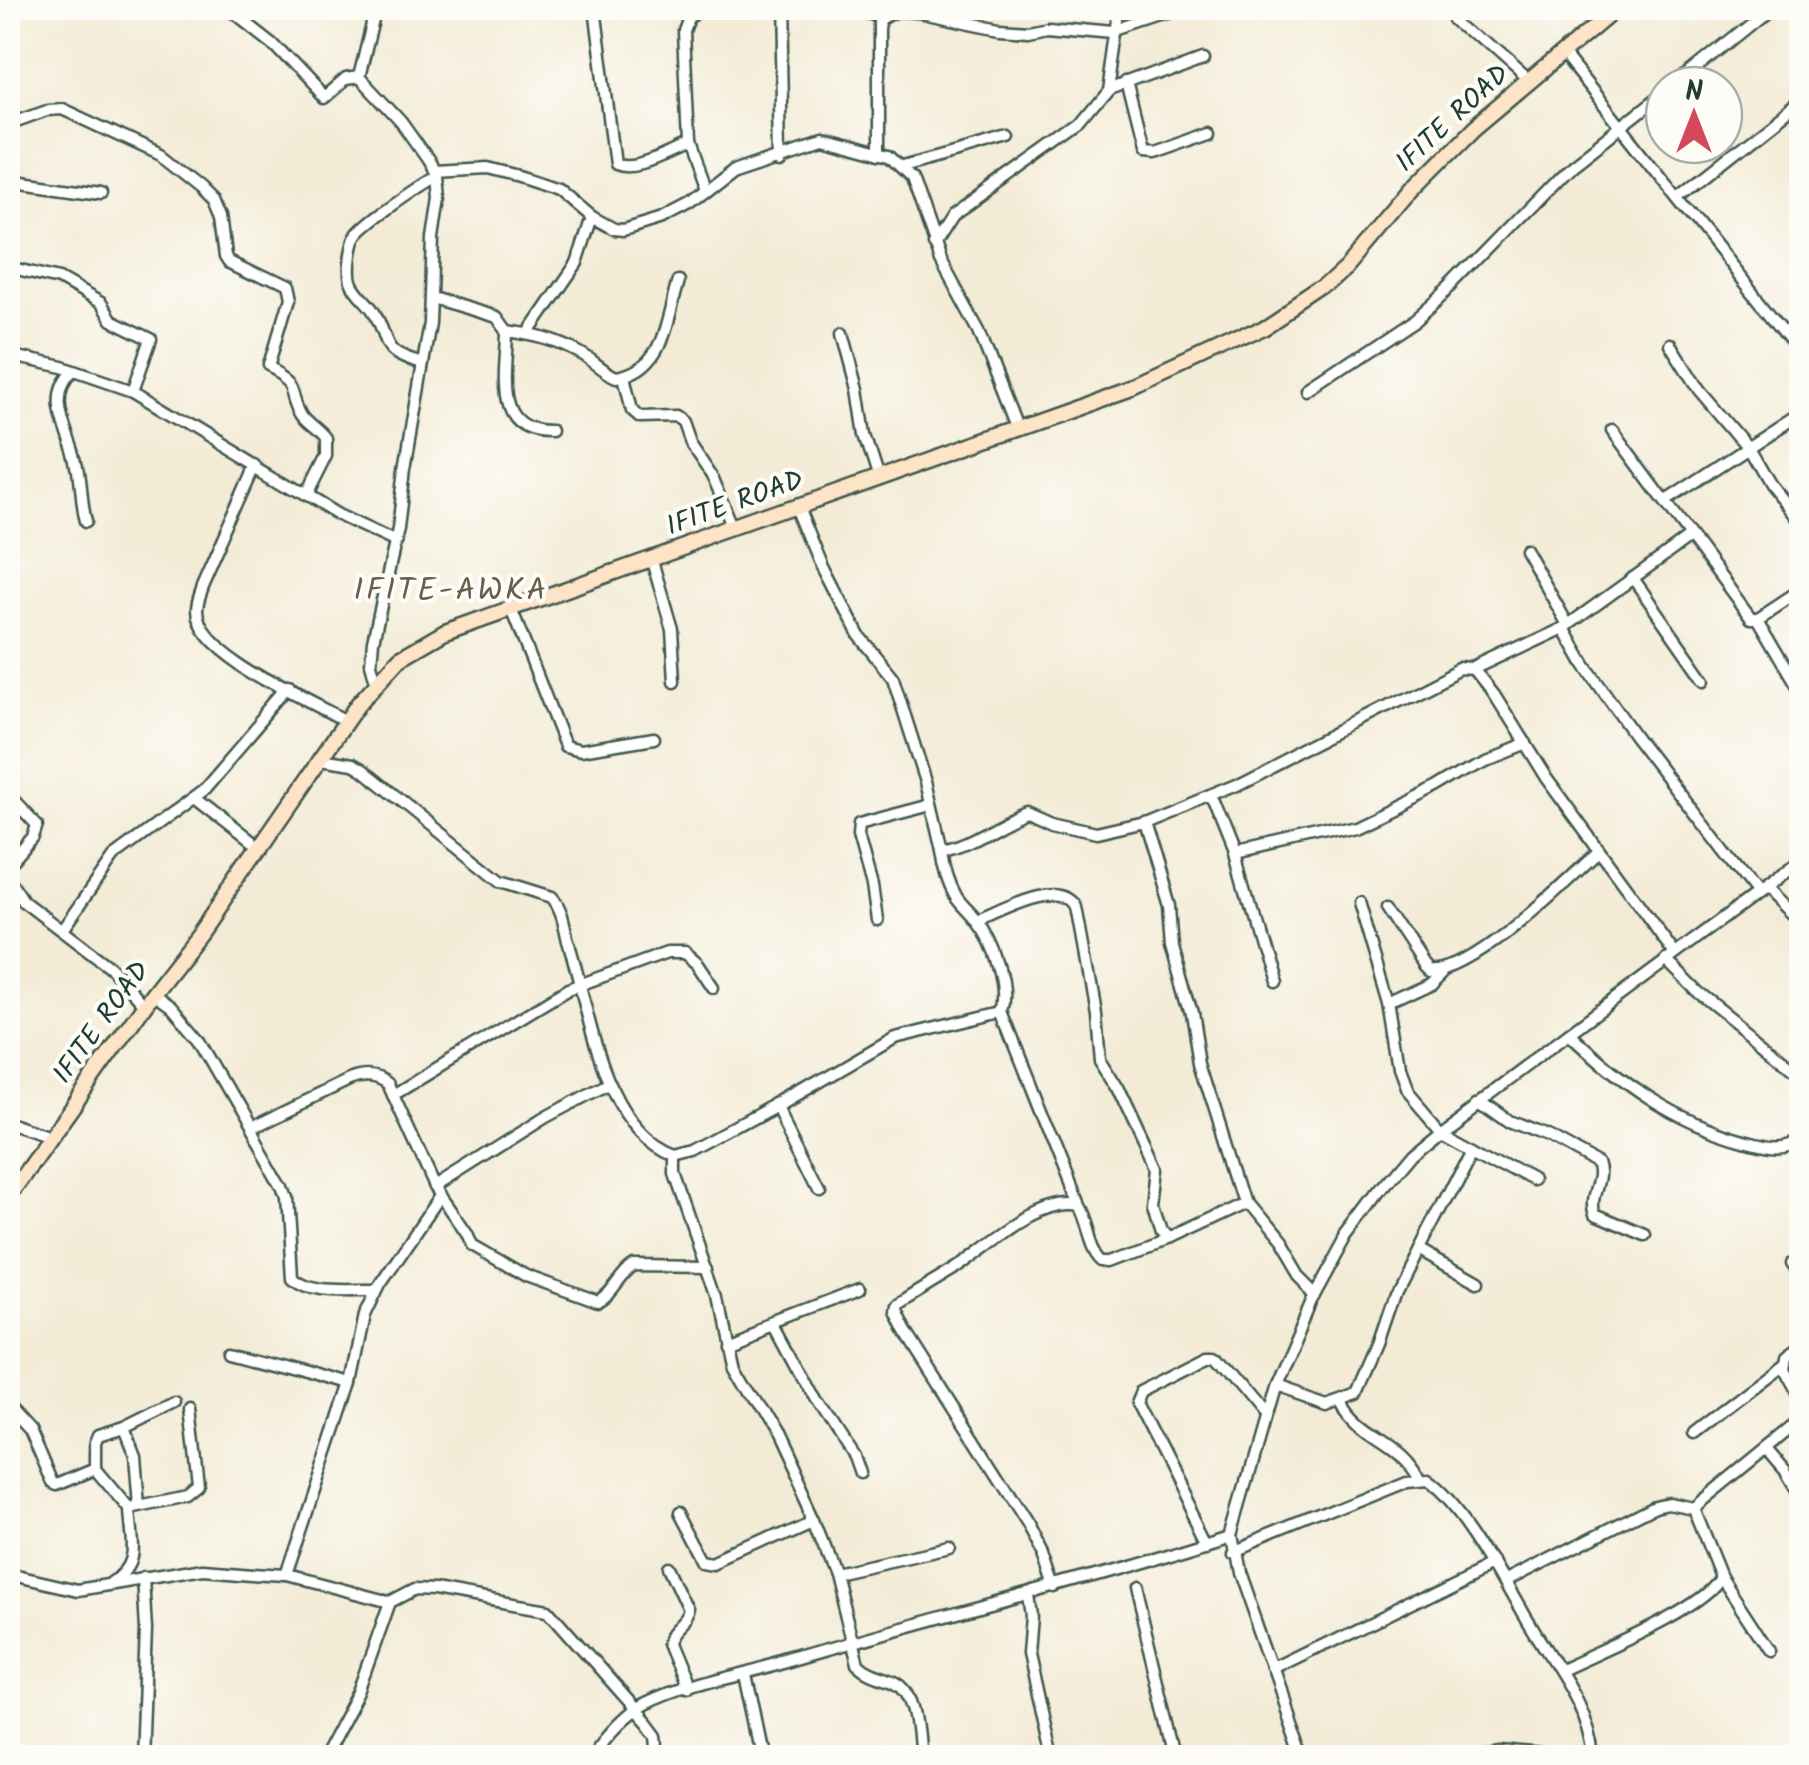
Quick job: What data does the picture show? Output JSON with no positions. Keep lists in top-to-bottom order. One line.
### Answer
{"streets":{"street":["IFITE ROAD"]},"districts":["IFITE-AWKA"],"north":"top"}
